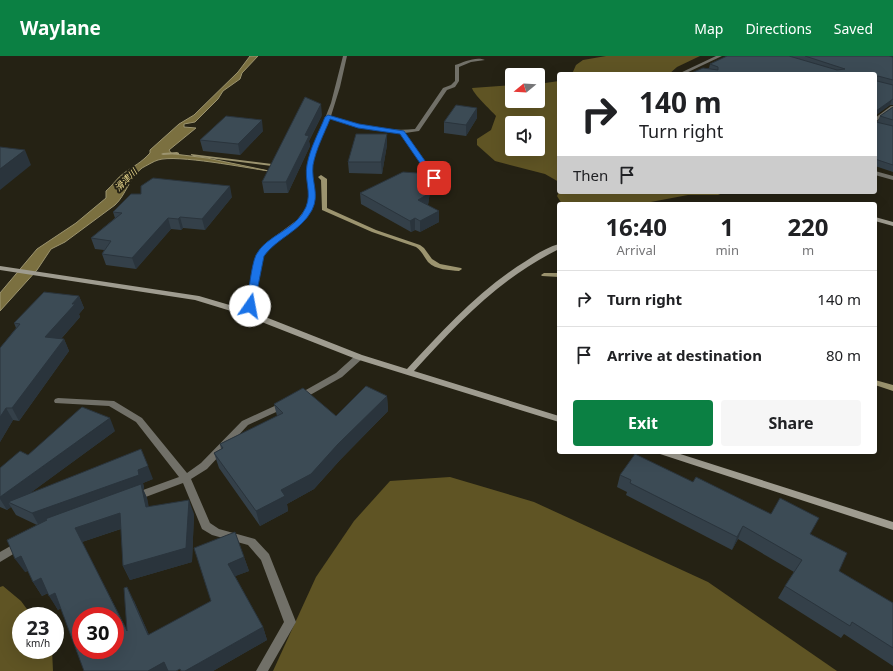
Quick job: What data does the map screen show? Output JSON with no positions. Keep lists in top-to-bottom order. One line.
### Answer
{"water":["滑津川"],"north":"left","page":{"header":"Waylane","nav":["Map","Directions","Saved"],"turn":["140 m","Turn right"],"then":"Then","eta":["16:40","Arrival","1","min","220","m"],"list":[{"name":"Turn right","value":"140 m"},{"name":"Arrive at destination","value":"80 m"}],"buttons":["Exit","Share"],"speed":"23 km/h","limit":"30"}}
